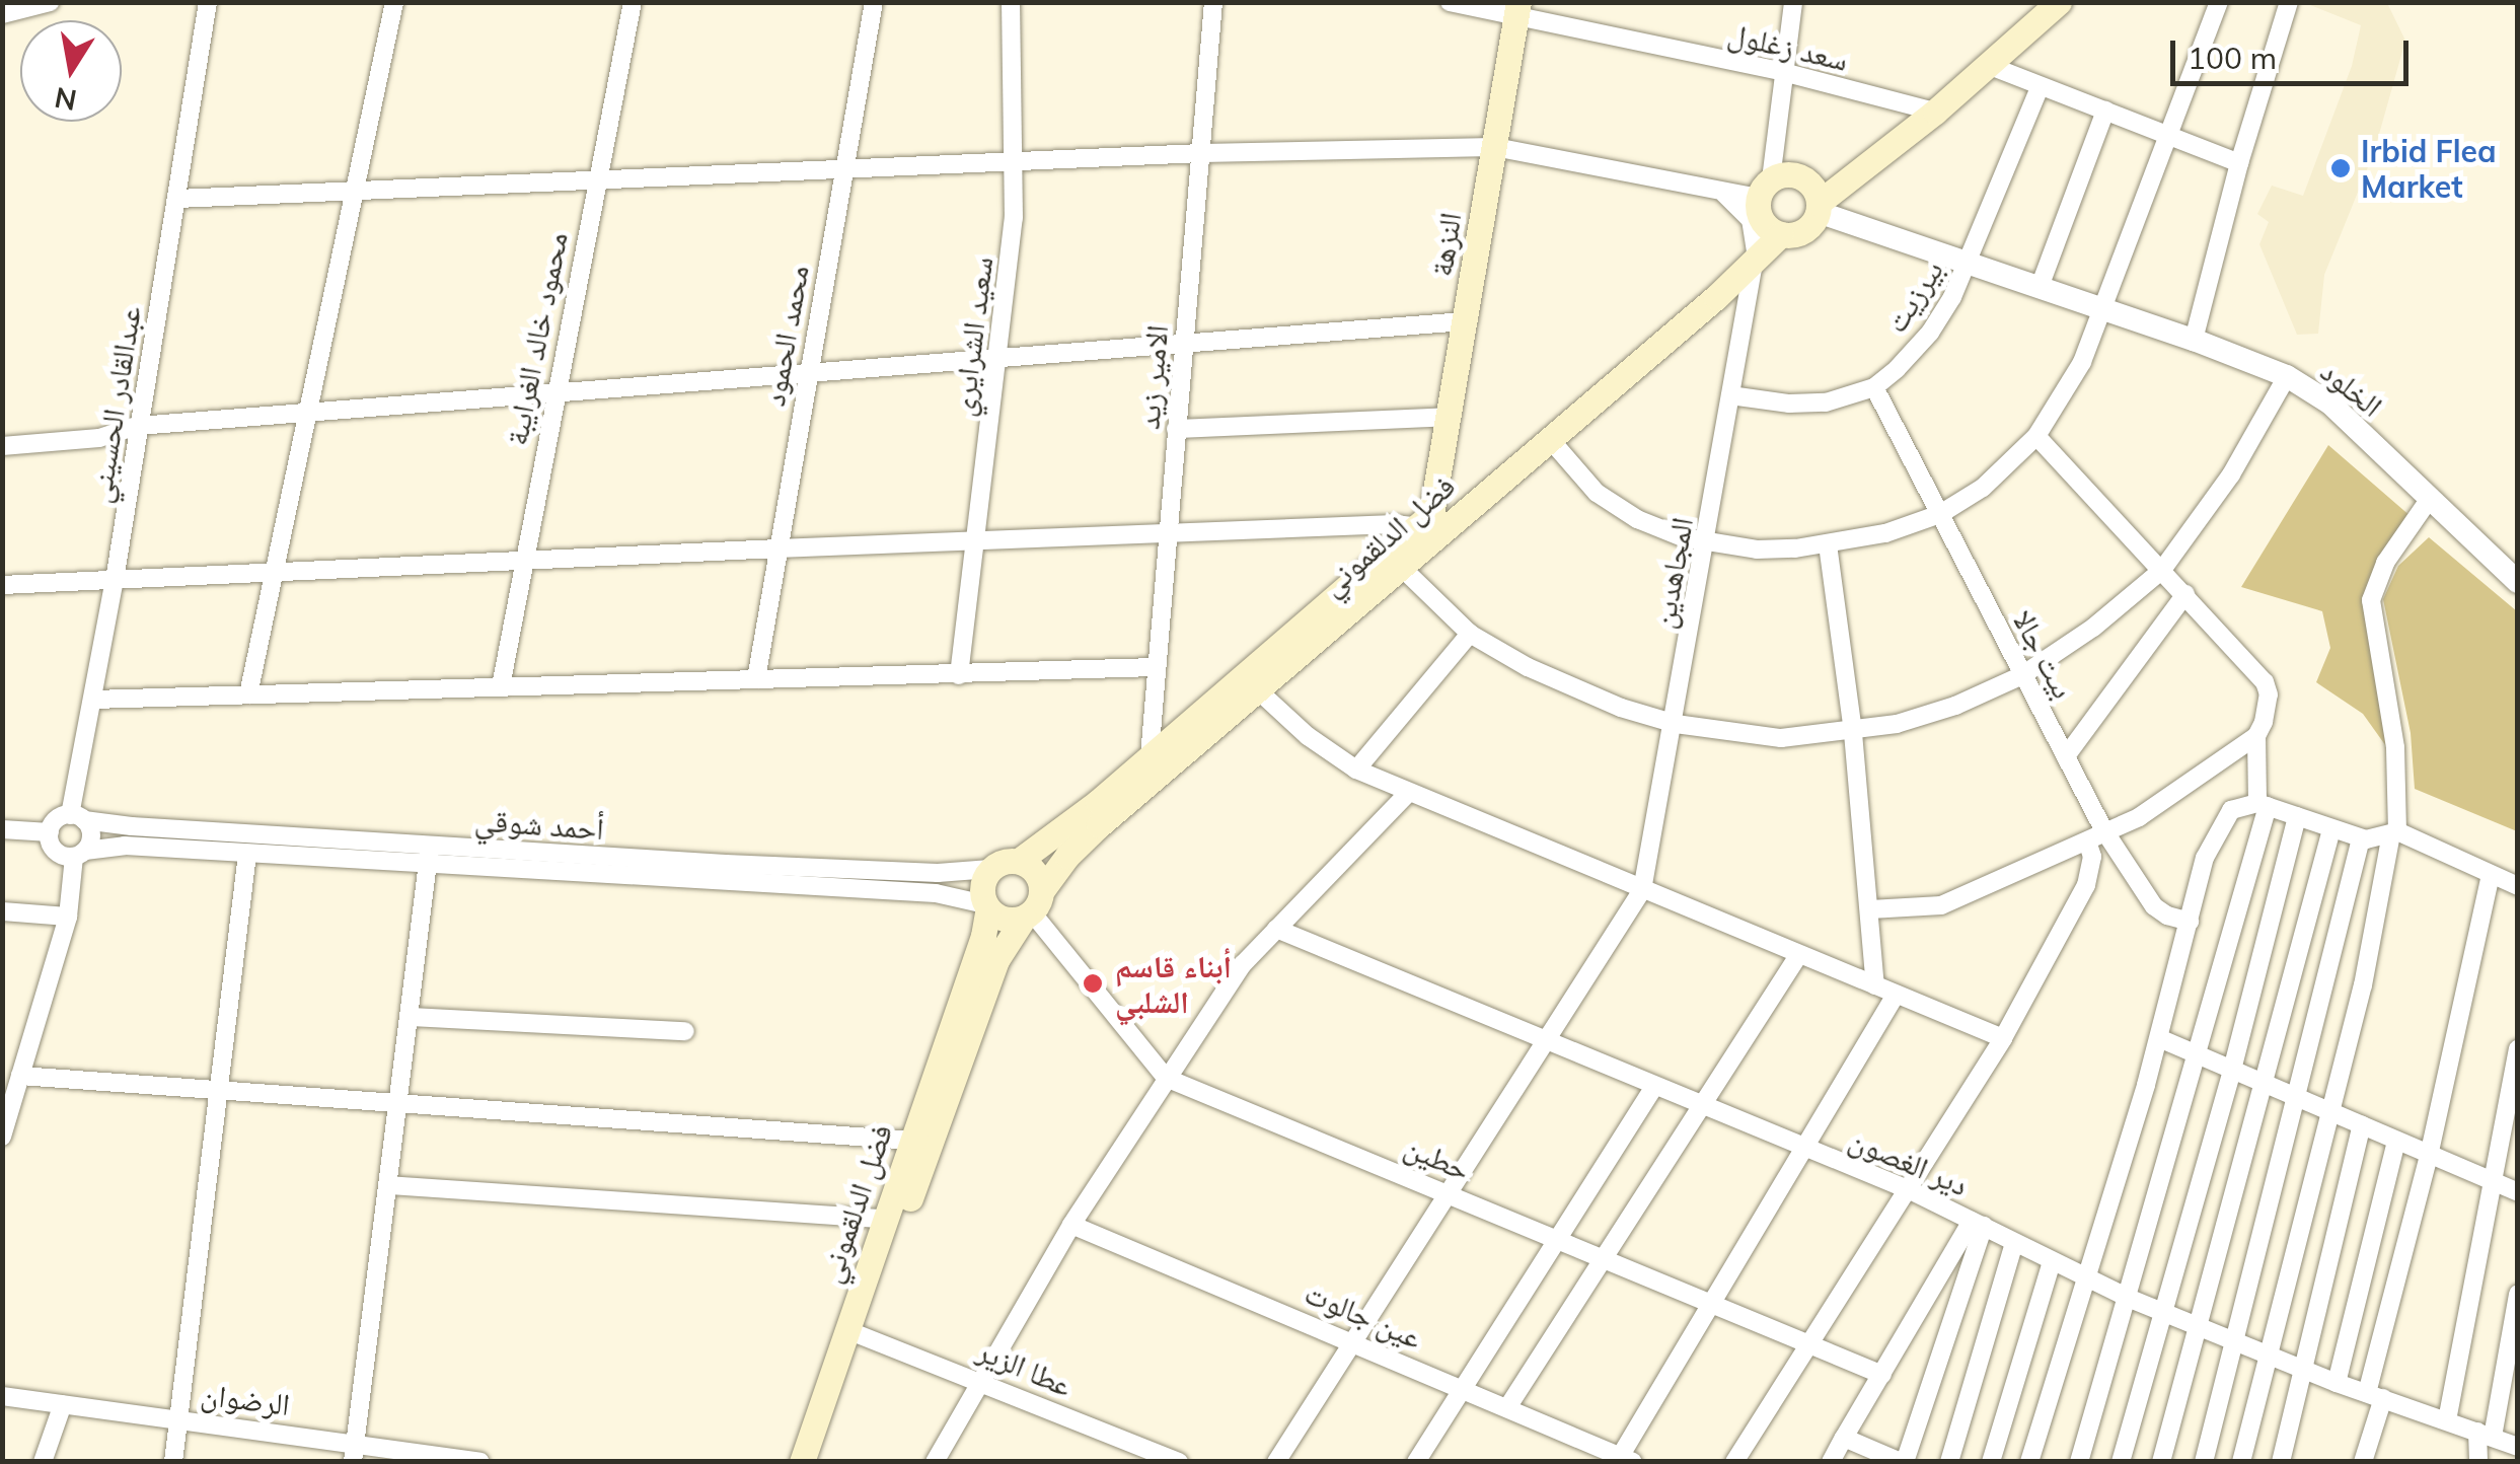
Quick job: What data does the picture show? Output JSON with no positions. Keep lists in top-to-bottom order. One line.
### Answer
{"streets":{"main road":["النزهة","فضل الدلقموني"],"street":["سعد زغلول","بيرزيت","محمد الحمود","سعيد الشرايري","محمود خالد الغرايبة","الامير زيد","الخلود","عبدالقادر الحسيني","المجاهدين","بيت جالا","أحمد شوقي","حطين","دير الغصون","عين جالوت","عطا الزير","الرضوان"]},"crossings":[["سعد زغلول","النزهة"],["بيرزيت","الخلود"],["بيرزيت","المجاهدين"],["بيرزيت","بيت جالا"],["الخلود","فضل الدلقموني"],["عبدالقادر الحسيني","أحمد شوقي"],["فضل الدلقموني","المجاهدين"],["فضل الدلقموني","أحمد شوقي"],["فضل الدلقموني","حطين"],["فضل الدلقموني","عطا الزير"],["أحمد شوقي","حطين"]],"places":["Irbid Flea Market","أبناء قاسم الشلبي"],"scale_bar":"100 m","north":"bottom"}
